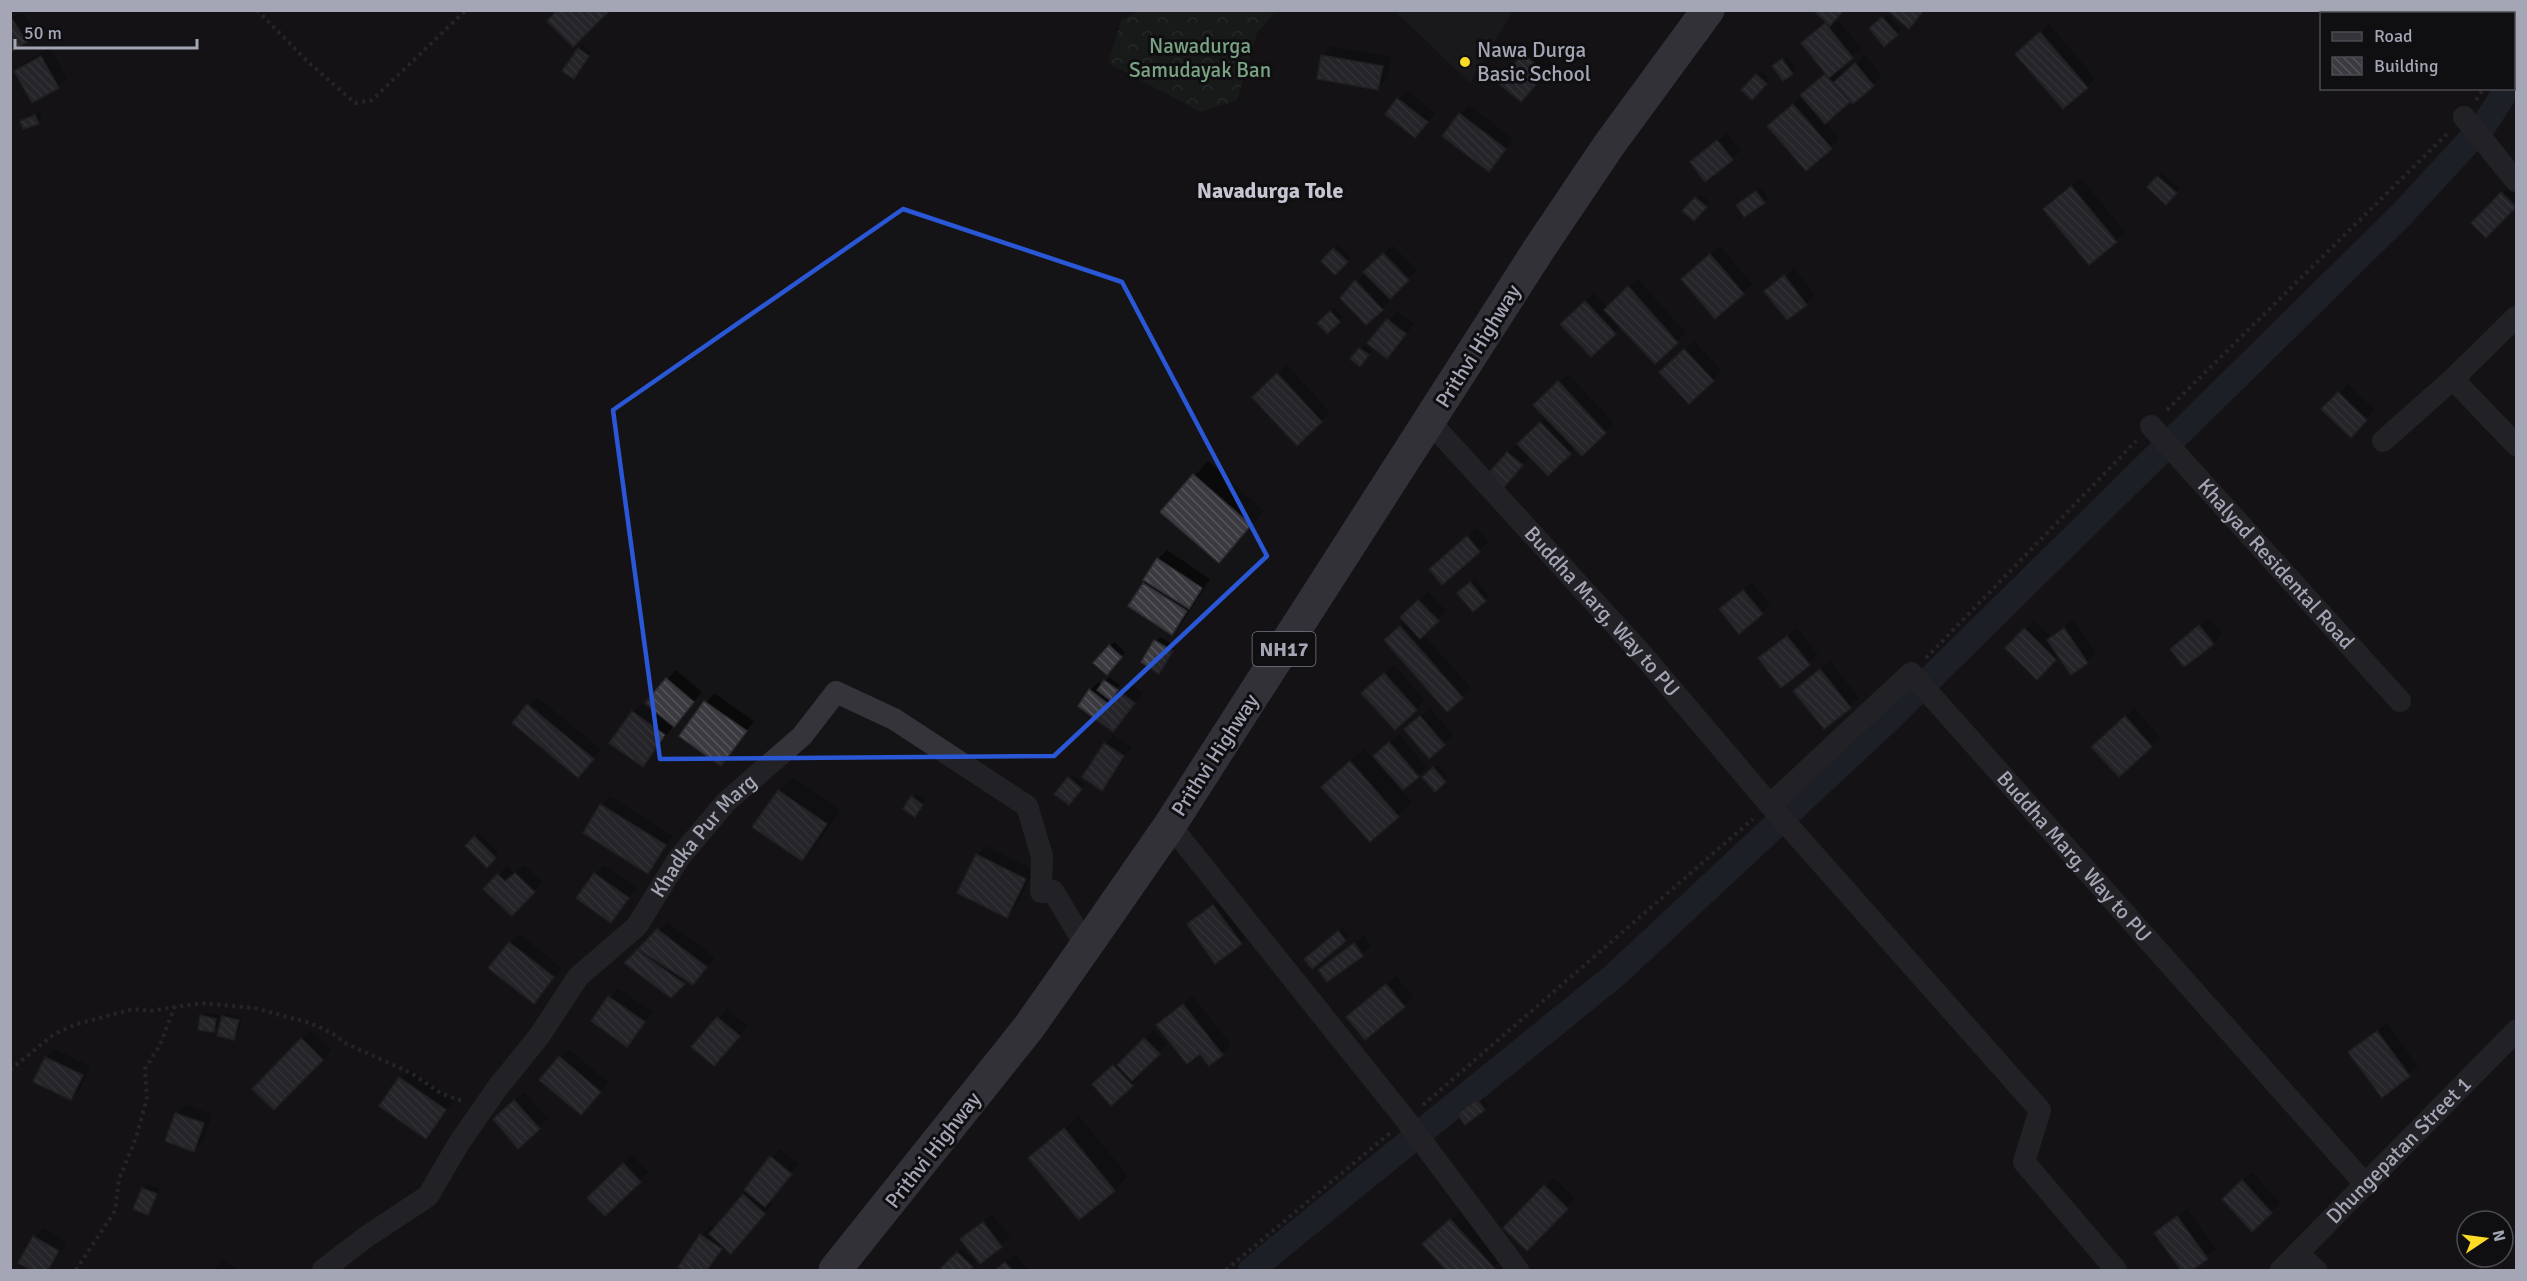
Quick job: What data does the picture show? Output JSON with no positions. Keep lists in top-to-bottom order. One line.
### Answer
{"streets":{"highway":["Prithvi Highway","NH17"],"street":["Khalyad Residental Road","Buddha Marg, Way to PU","Khadka Pur Marg","Dhungepatan Street 1"]},"crossings":[["Prithvi Highway","Buddha Marg, Way to PU"],["Prithvi Highway","Khadka Pur Marg"],["Buddha Marg, Way to PU","Dhungepatan Street 1"]],"districts":["Navadurga Tole"],"parks":["Nawadurga Samudayak Ban"],"places":["Nawa Durga Basic School"],"legend":["Road","Building"],"scale_bar":"50 m","north":"right"}
